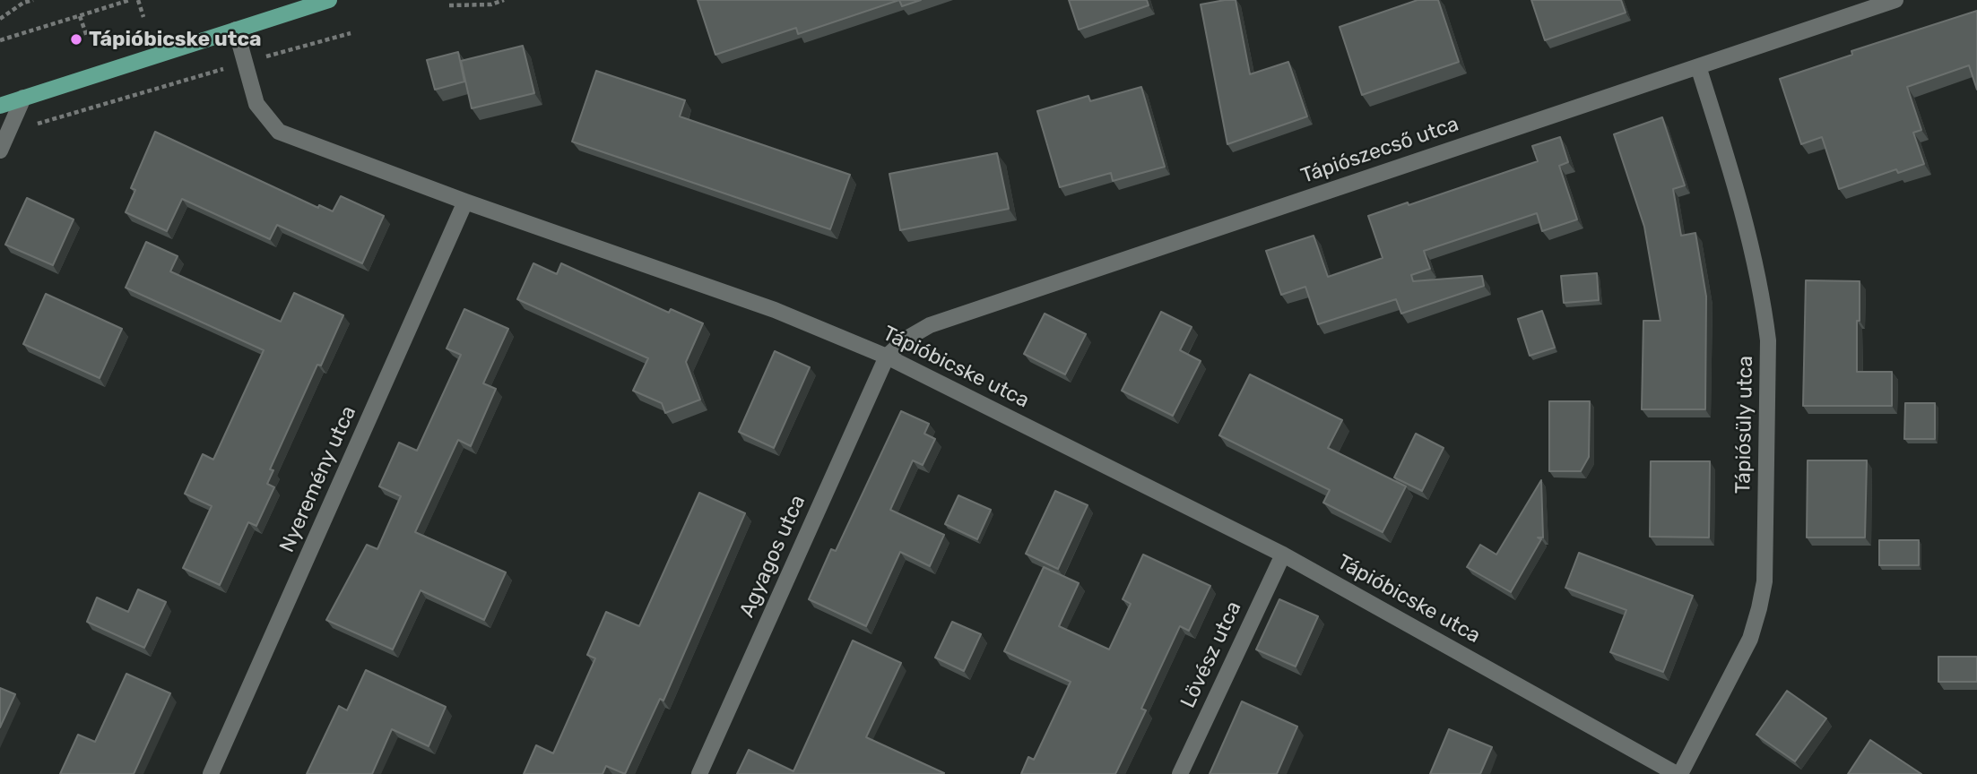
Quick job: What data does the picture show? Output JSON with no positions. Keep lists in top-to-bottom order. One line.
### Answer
{"streets":{"street":["Tápiószecső utca","Tápióbicske utca","Tápiósüly utca","Nyeremény utca","Agyagos utca","Lövész utca"]},"crossings":[["Tápiószecső utca","Tápióbicske utca"],["Tápiószecső utca","Tápiósüly utca"],["Tápiószecső utca","Agyagos utca"],["Tápióbicske utca","Tápiósüly utca"],["Tápióbicske utca","Nyeremény utca"],["Tápióbicske utca","Agyagos utca"],["Tápióbicske utca","Lövész utca"]],"places":["Tápióbicske utca"]}
